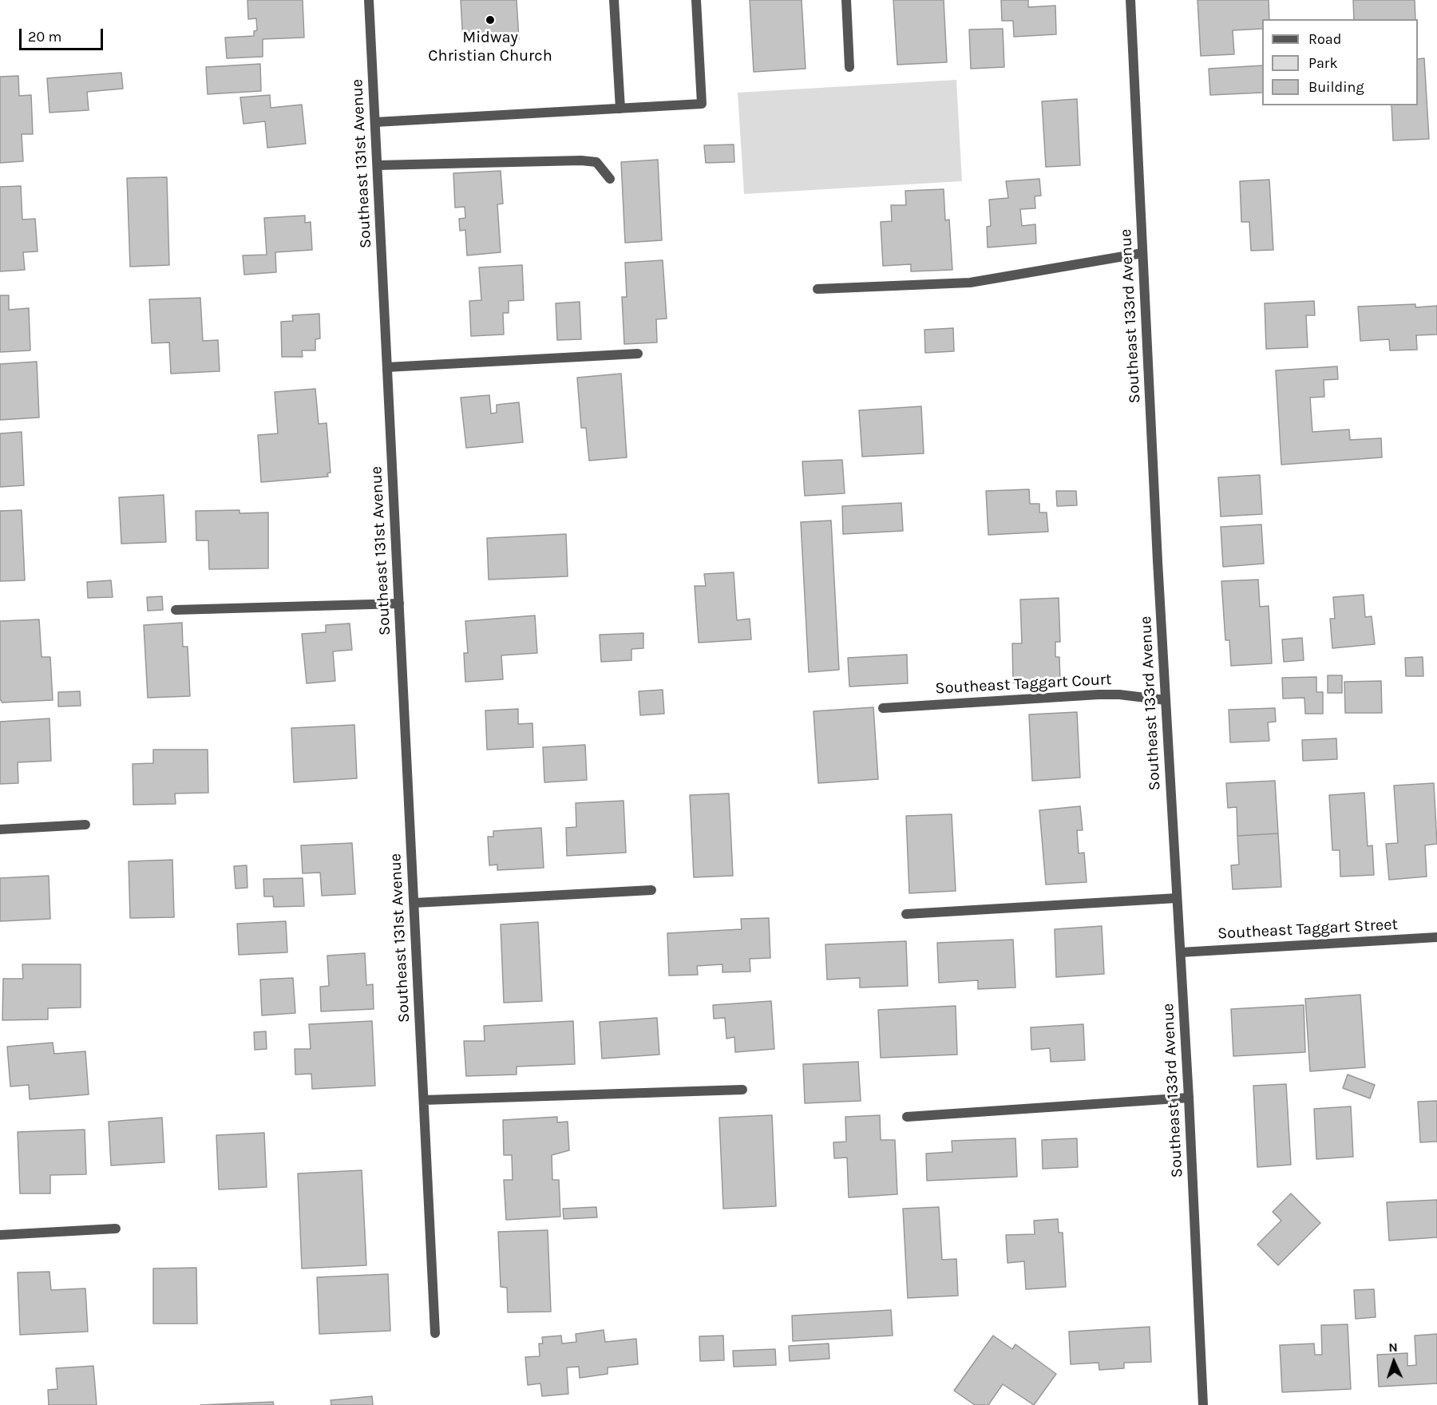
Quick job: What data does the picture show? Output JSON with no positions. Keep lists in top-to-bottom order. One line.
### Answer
{"streets":{"street":["Southeast 131st Avenue","Southeast 133rd Avenue","Southeast Taggart Court","Southeast Taggart Street"]},"crossings":[["Southeast 133rd Avenue","Southeast Taggart Court"],["Southeast 133rd Avenue","Southeast Taggart Street"]],"places":["Midway Christian Church"],"legend":["Road","Park","Building"],"scale_bar":"20 m","north":"top"}
